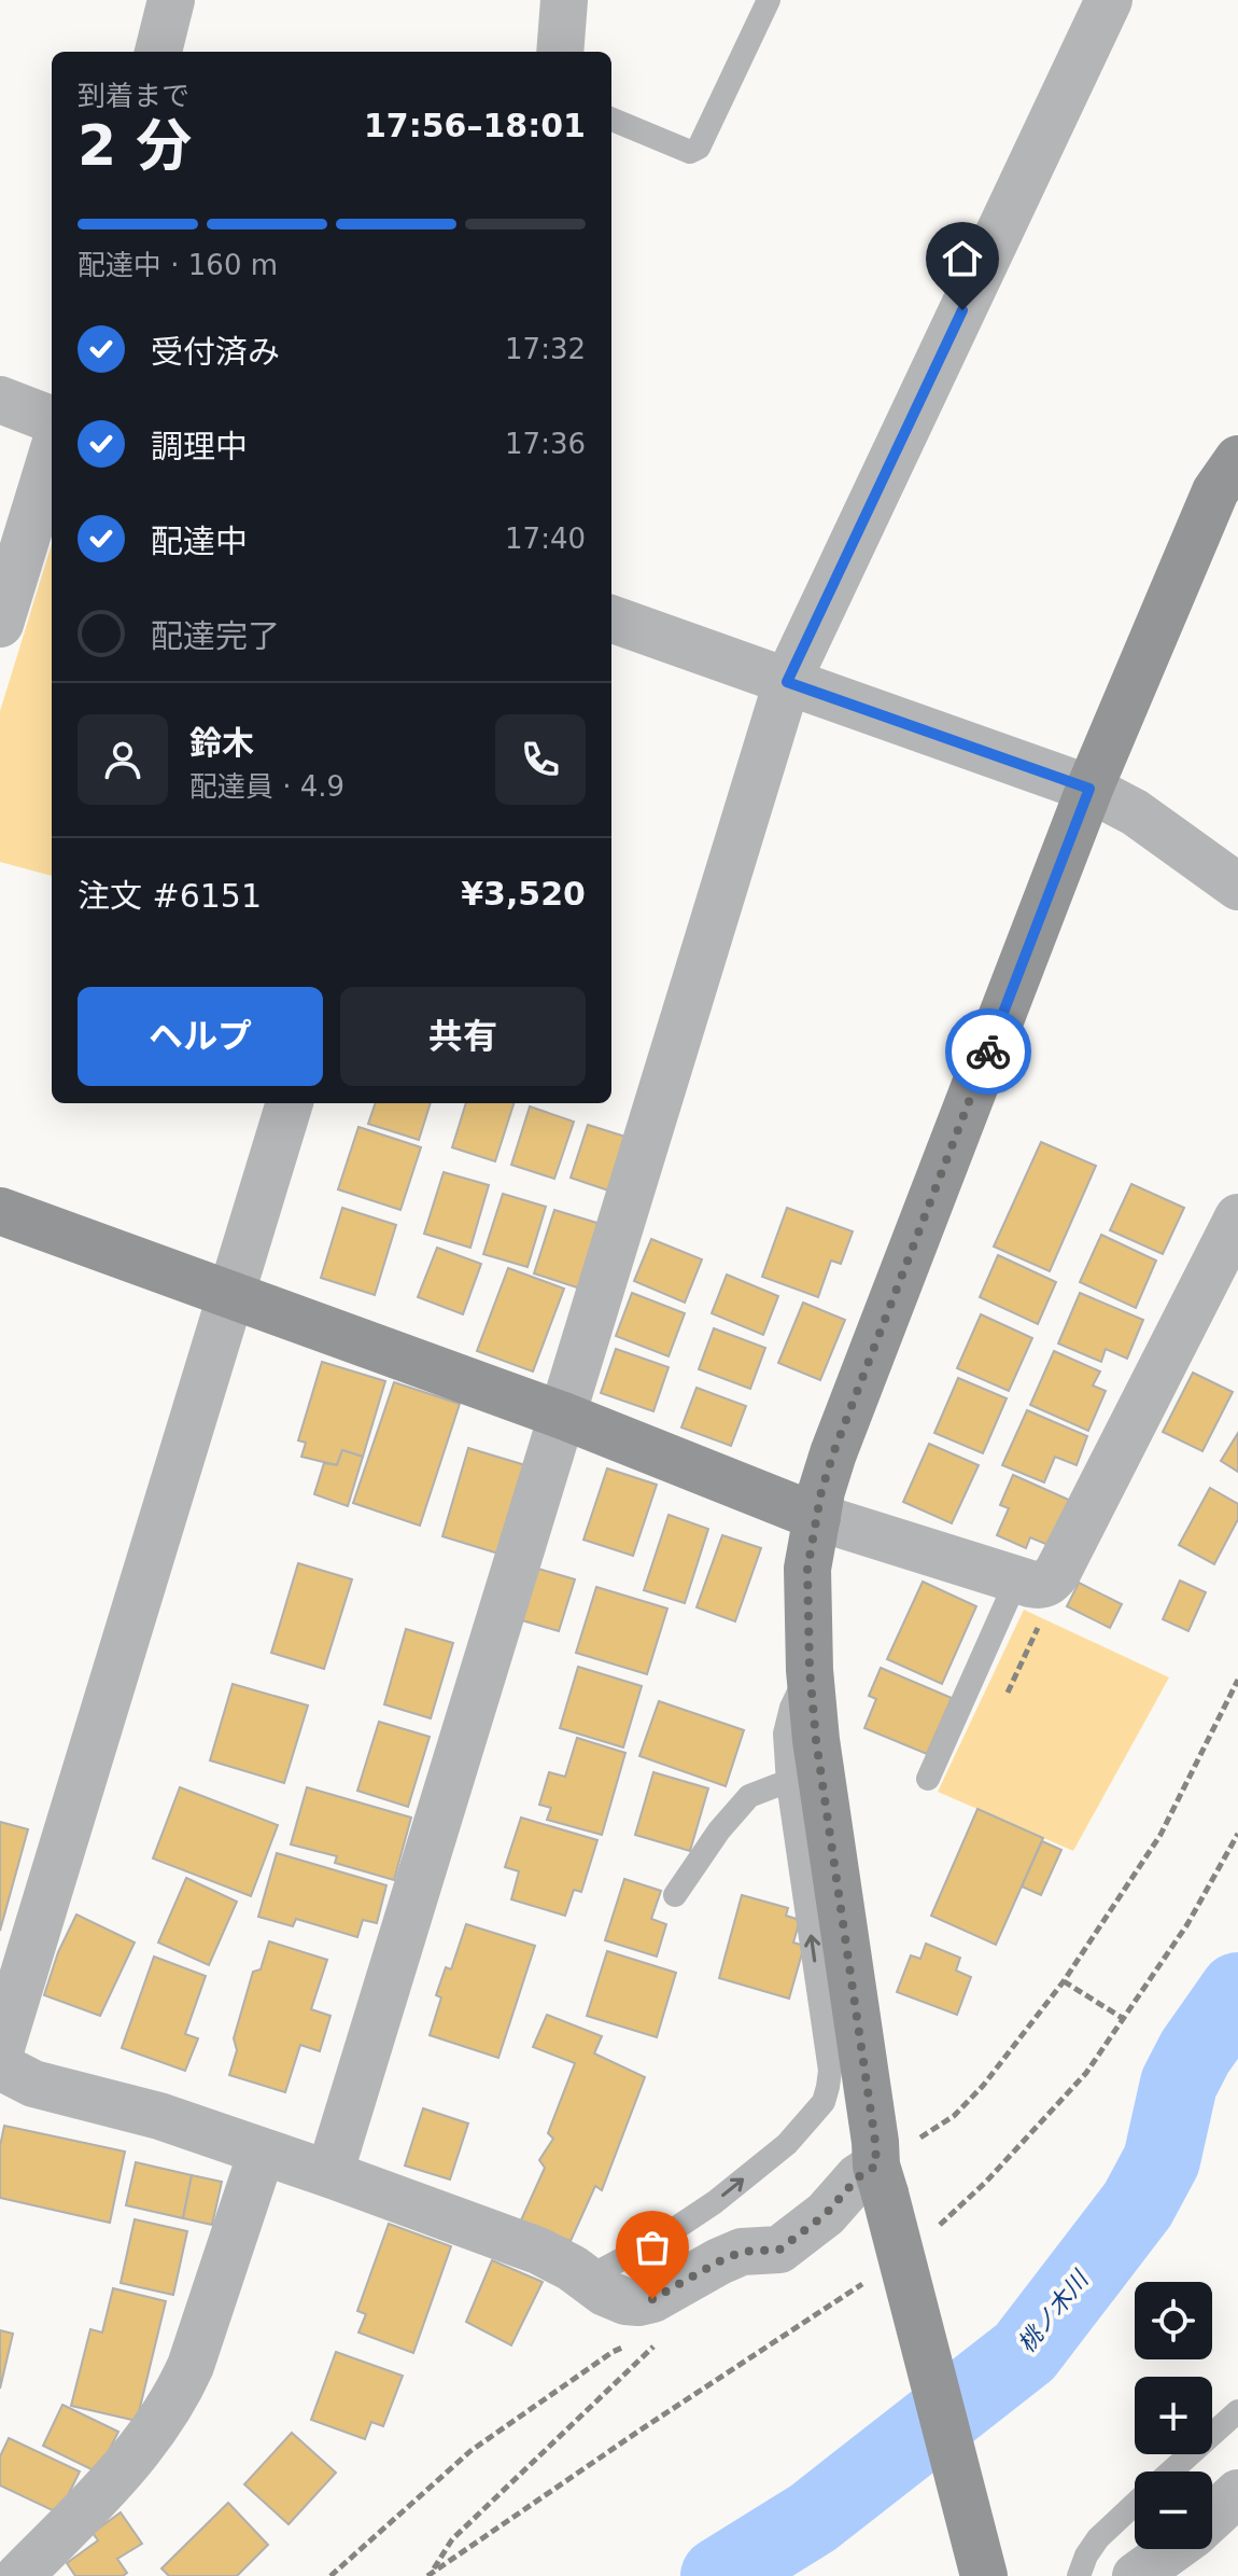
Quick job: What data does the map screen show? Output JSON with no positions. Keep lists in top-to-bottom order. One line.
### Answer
{"water":["桃ノ木川"],"page":{"heading":["2 分","到着まで","17:56–18:01"],"panel":["鈴木","配達員 · 4.9","注文 #6151","¥3,520"],"bar":"配達中 · 160 m","list":[["受付済み","17:32"],["調理中","17:36"],["配達中","17:40"],"配達完了"],"buttons":["ヘルプ","共有"],"map_buttons":["+","−"]}}
